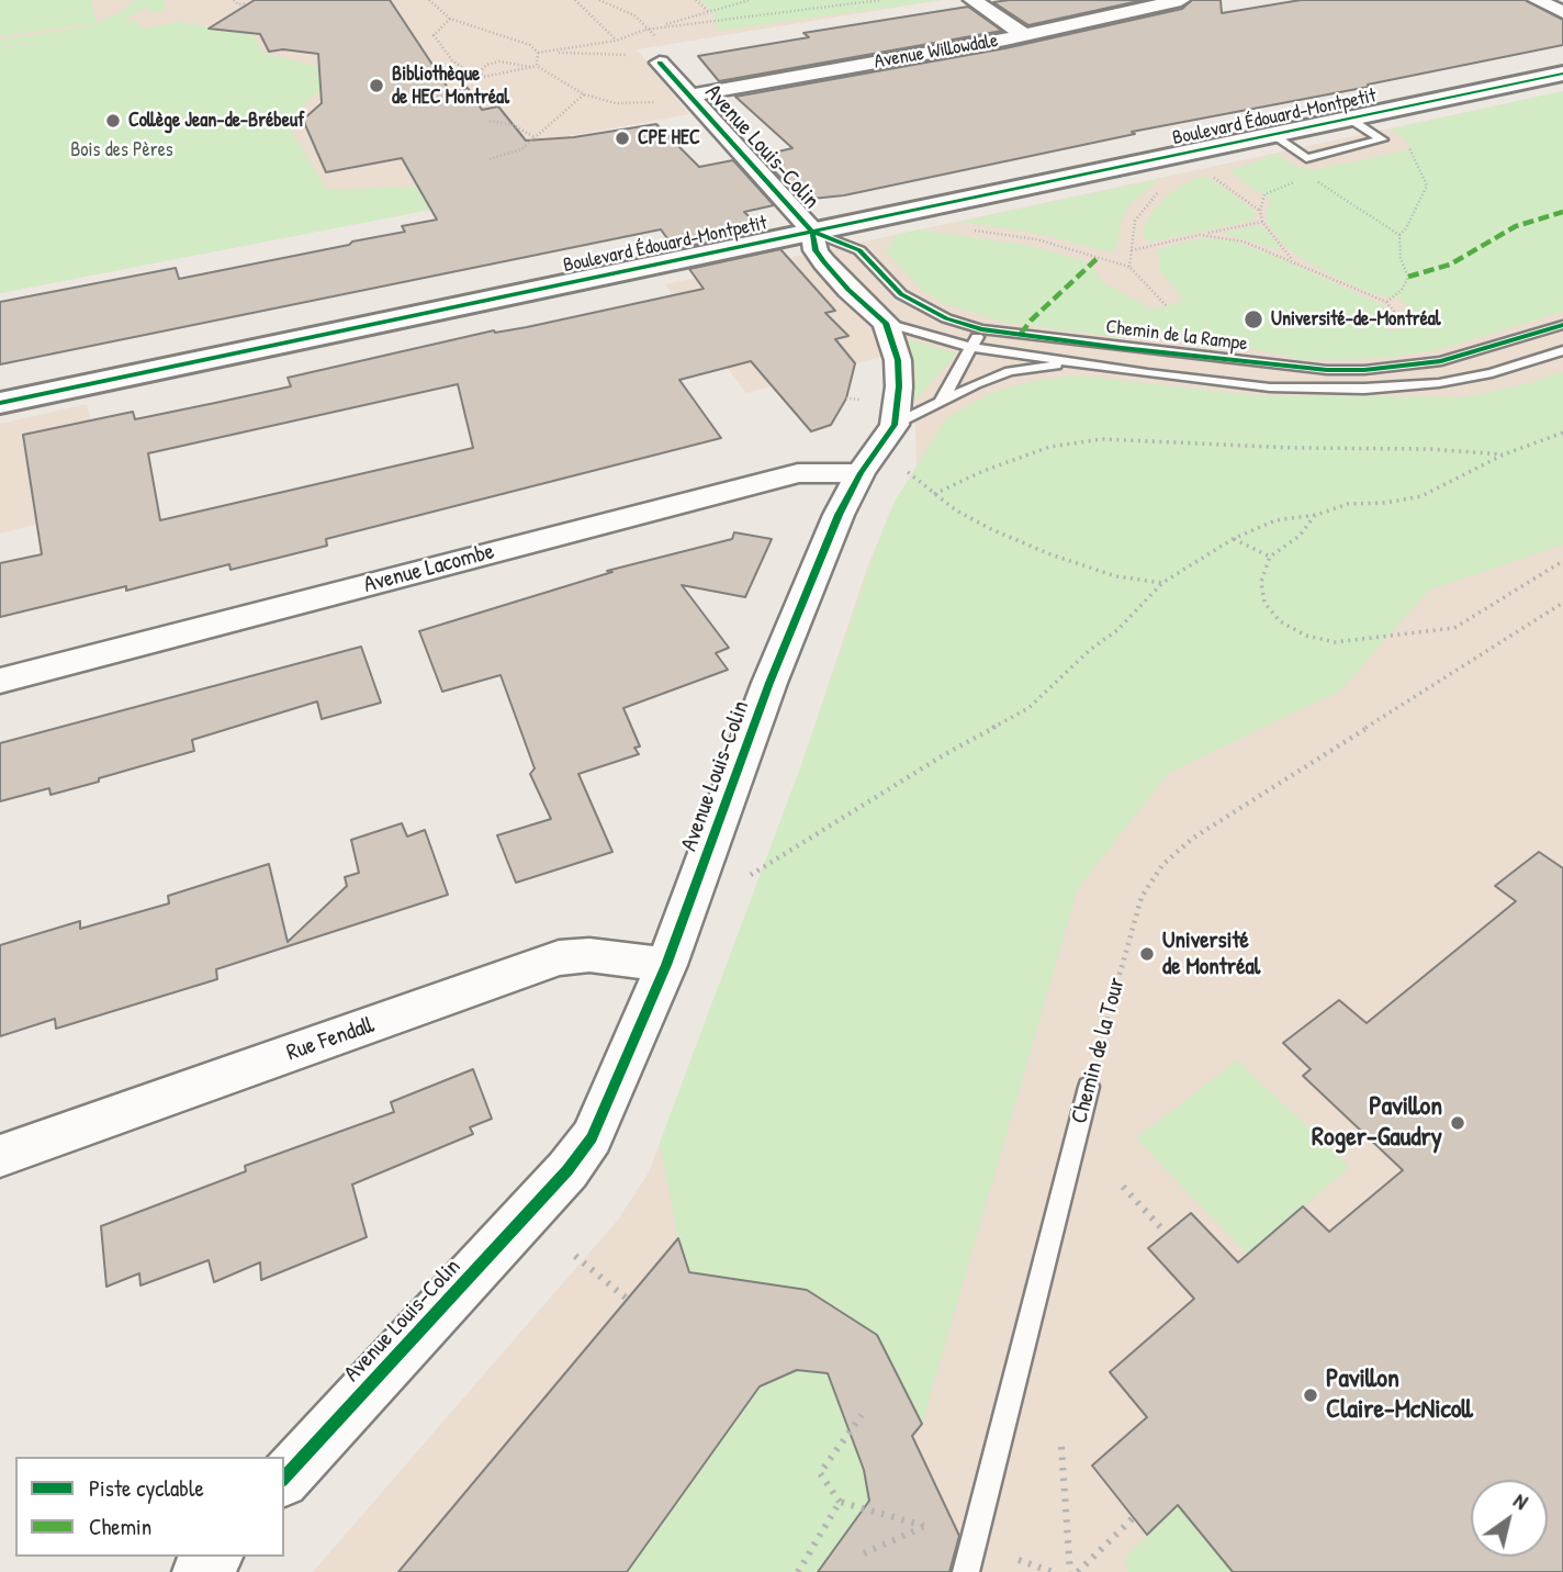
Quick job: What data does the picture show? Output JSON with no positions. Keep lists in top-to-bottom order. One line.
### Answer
{"streets":{"street":["Avenue Willowdale","Boulevard Édouard-Montpetit","Avenue Louis-Colin","Avenue Lacombe","Rue Fendall"],"lane":["Chemin de la Rampe","Chemin de la Tour"]},"crossings":[["Avenue Willowdale","Avenue Louis-Colin"],["Boulevard Édouard-Montpetit","Avenue Louis-Colin"],["Boulevard Édouard-Montpetit","Chemin de la Rampe"],["Avenue Louis-Colin","Chemin de la Rampe"],["Avenue Louis-Colin","Avenue Lacombe"],["Avenue Louis-Colin","Rue Fendall"]],"parks":["Bois des Pères"],"places":["Bibliothèque de HEC Montréal","Collège Jean-de-Brébeuf","CPE HEC","Université-de-Montréal","Université de Montréal","Pavillon Roger-Gaudry","Pavillon Claire-McNicoll"],"legend":["Piste cyclable","Chemin"],"north":"top right"}
